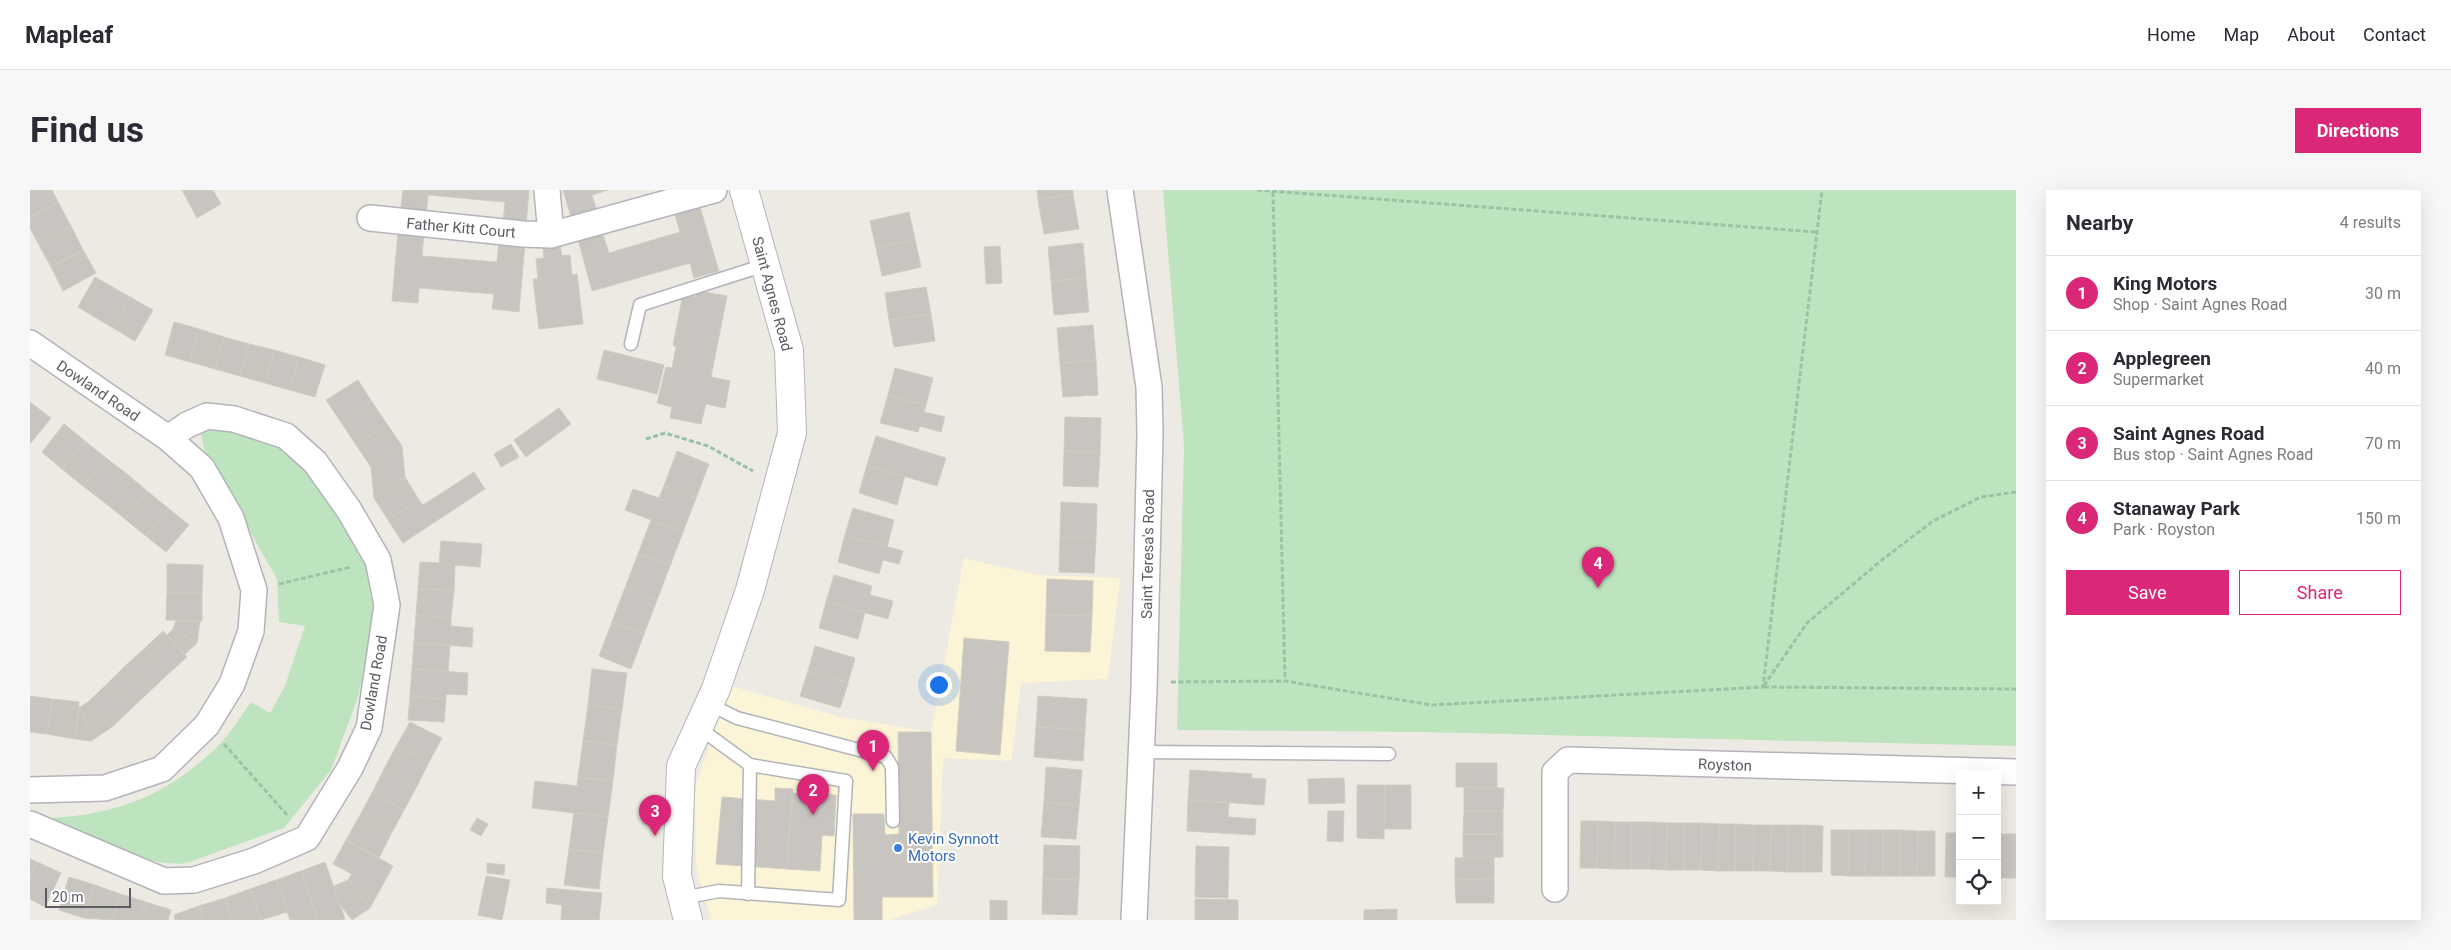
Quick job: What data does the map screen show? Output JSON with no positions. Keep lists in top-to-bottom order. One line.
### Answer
{"streets":{"street":["Father Kitt Court","Saint Agnes Road","Dowland Road","Saint Teresa's Road","Royston"]},"places":["Kevin Synnott Motors"],"scale_bar":"20 m","page":{"header":"Mapleaf","nav":["Home","Map","About","Contact"],"buttons":["Directions",["Save","Share"]],"title":"Find us","heading":["Nearby","4 results"],"list":[{"mark":"1","name":"King Motors","note":"Shop · Saint Agnes Road","value":"30 m"},{"mark":"2","name":"Applegreen","note":"Supermarket","value":"40 m"},{"mark":"3","name":"Saint Agnes Road","note":"Bus stop · Saint Agnes Road","value":"70 m"},{"mark":"4","name":"Stanaway Park","note":"Park · Royston","value":"150 m"}],"pins":["4","1","2","3"],"map_buttons":["+","−"],"scale":"20 m"}}
